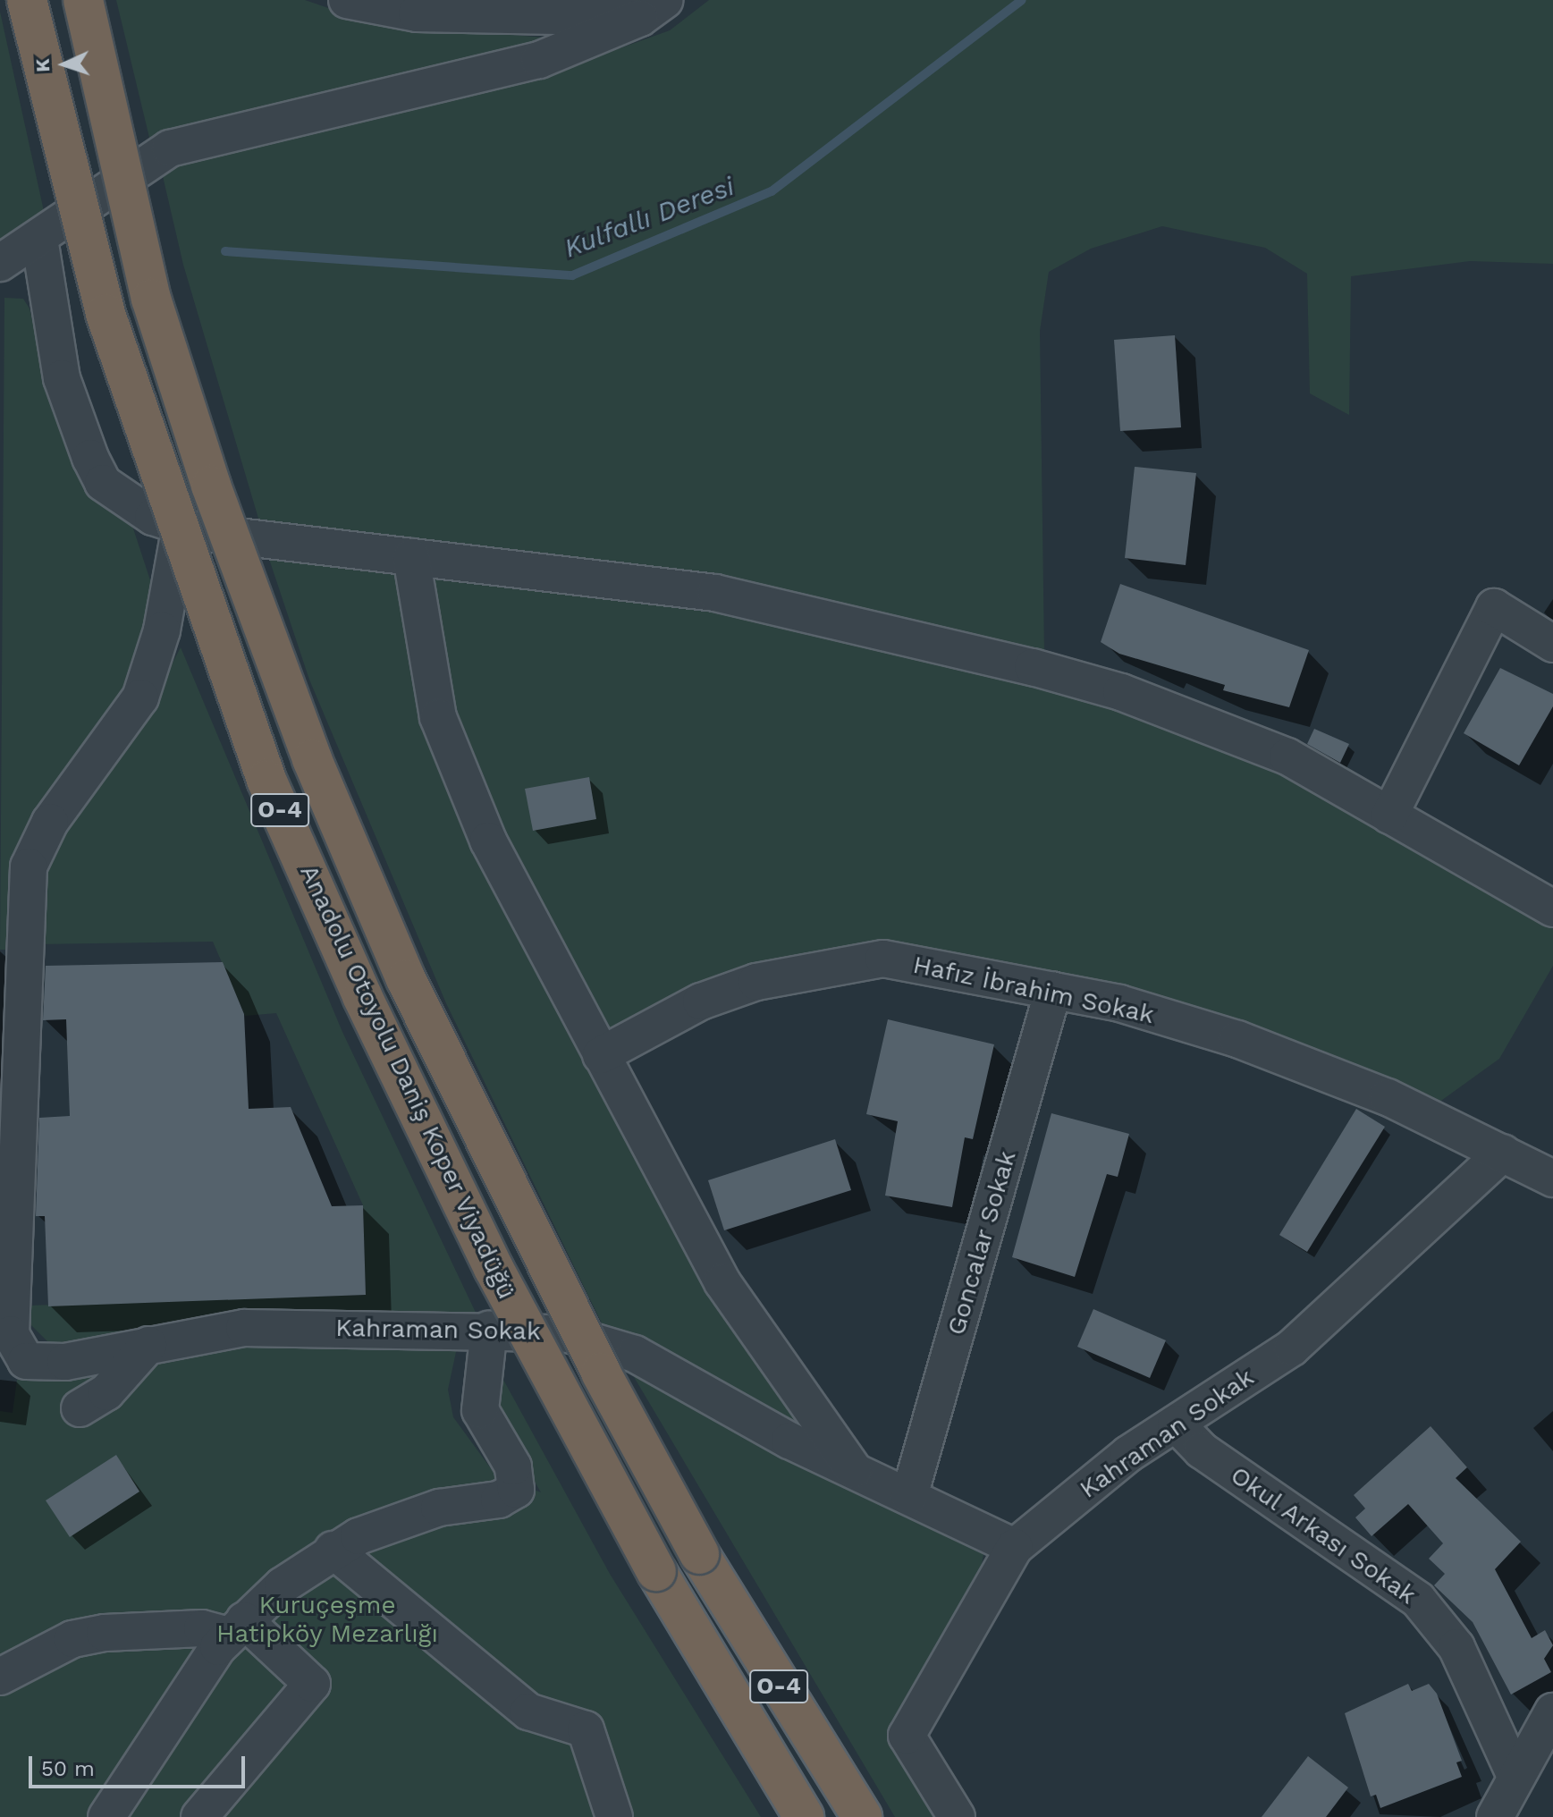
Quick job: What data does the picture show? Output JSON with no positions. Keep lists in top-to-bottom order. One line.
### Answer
{"streets":{"highway":["O-4","Anadolu Otoyolu Daniş Koper Viyadüğü"],"street":["Hafız İbrahim Sokak","Goncalar Sokak","Kahraman Sokak","Okul Arkası Sokak"]},"crossings":[["Hafız İbrahim Sokak","Goncalar Sokak"],["Hafız İbrahim Sokak","Kahraman Sokak"],["Goncalar Sokak","Kahraman Sokak"],["Kahraman Sokak","Okul Arkası Sokak"]],"water":["Kulfallı Deresi"],"parks":["Kuruçeşme Hatipköy Mezarlığı"],"scale_bar":"50 m","north":"left"}
